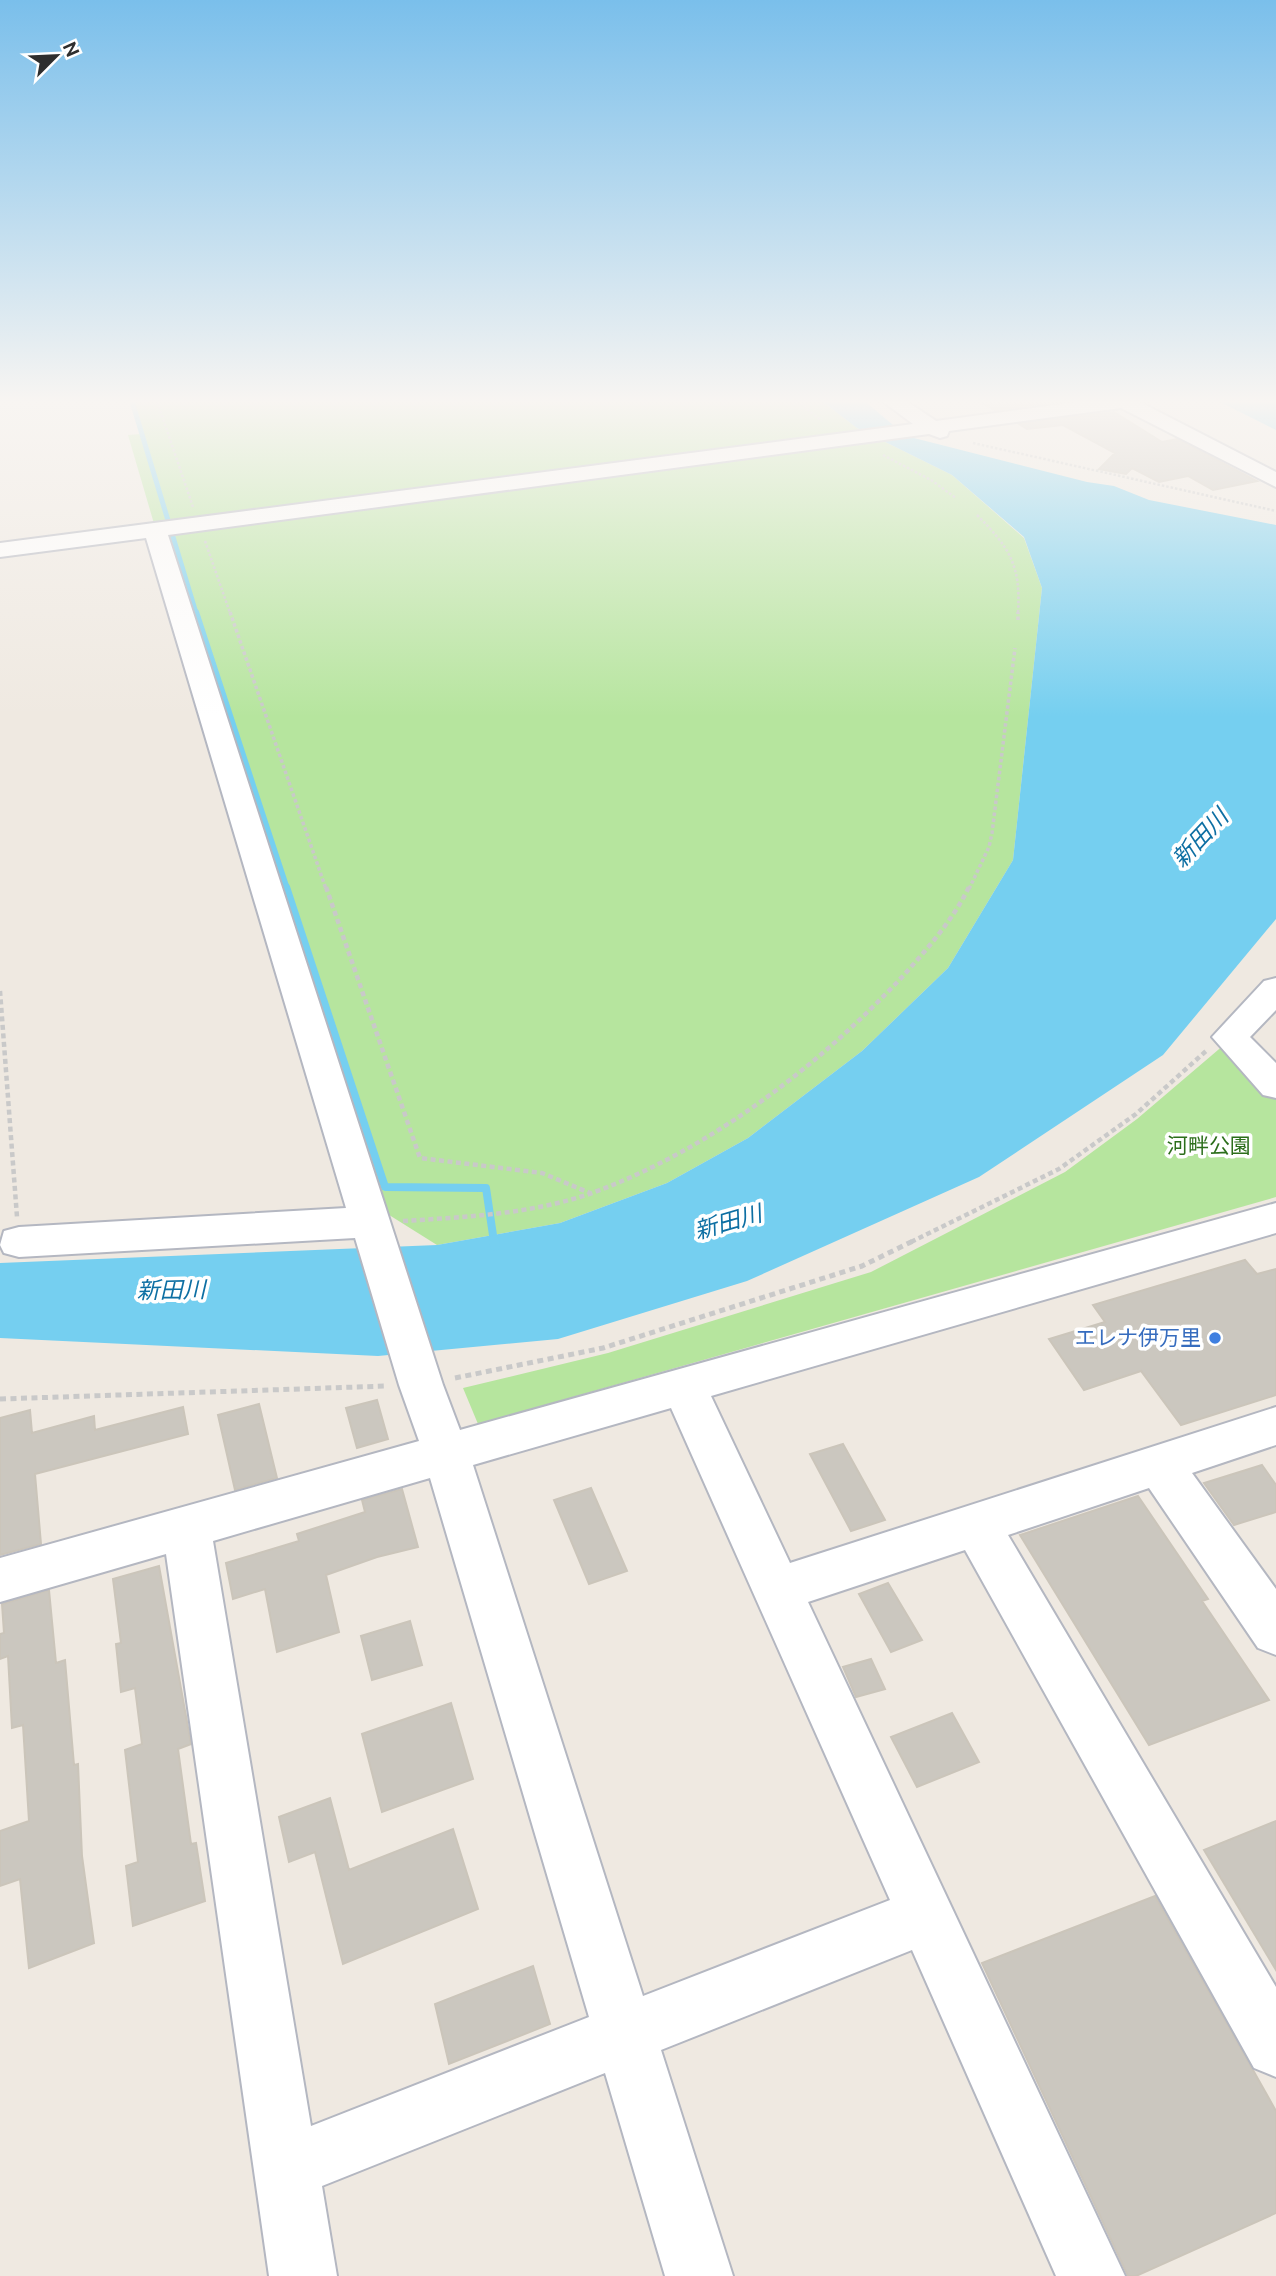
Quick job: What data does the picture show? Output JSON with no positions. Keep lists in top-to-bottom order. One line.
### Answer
{"water":["新田川"],"parks":["河畔公園"],"places":["エレナ伊万里"],"north":"top right"}
